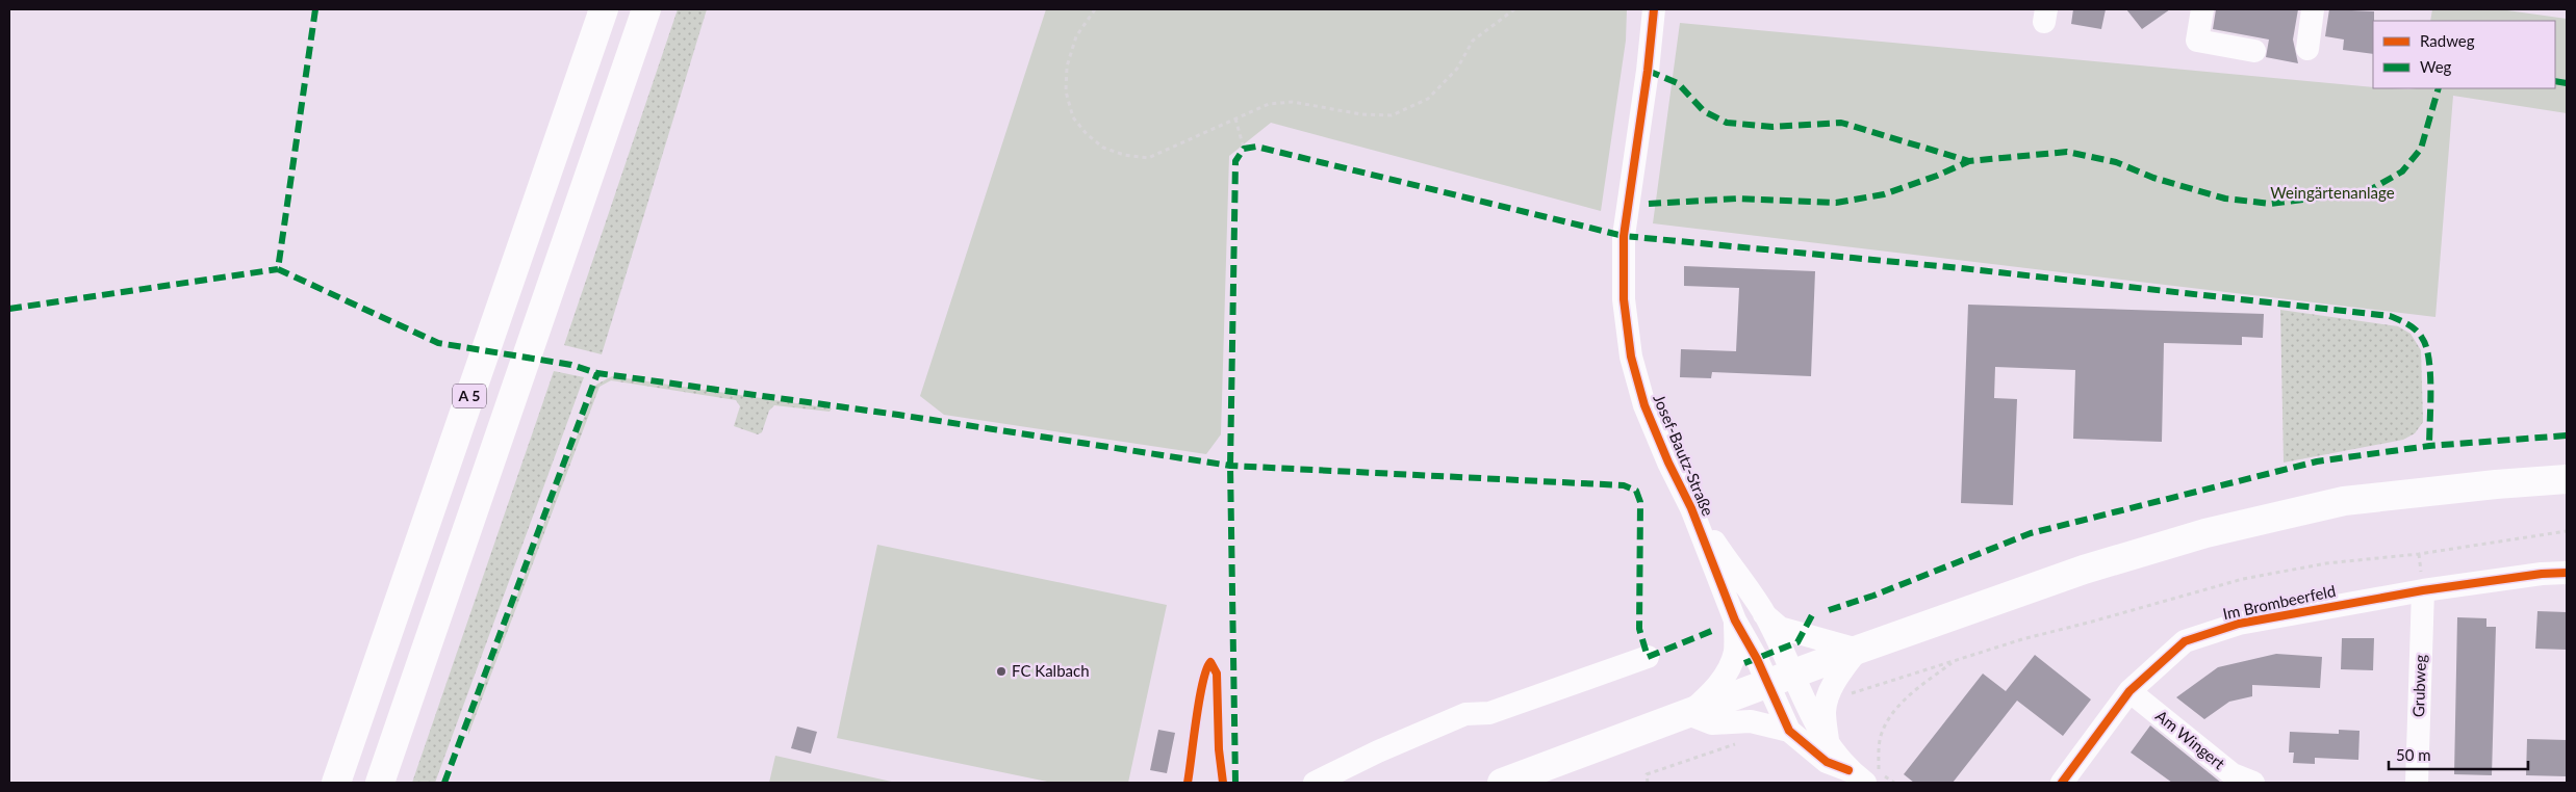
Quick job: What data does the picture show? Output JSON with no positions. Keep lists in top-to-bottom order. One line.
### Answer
{"streets":{"main road":["A 5"],"street":["Josef-Bautz-Straße","Im Brombeerfeld","Grubweg","Am Wingert"]},"crossings":[["Im Brombeerfeld","Grubweg"],["Im Brombeerfeld","Am Wingert"]],"parks":["Weingärtenanlage"],"places":["FC Kalbach"],"legend":["Radweg","Weg"],"scale_bar":"50 m"}
